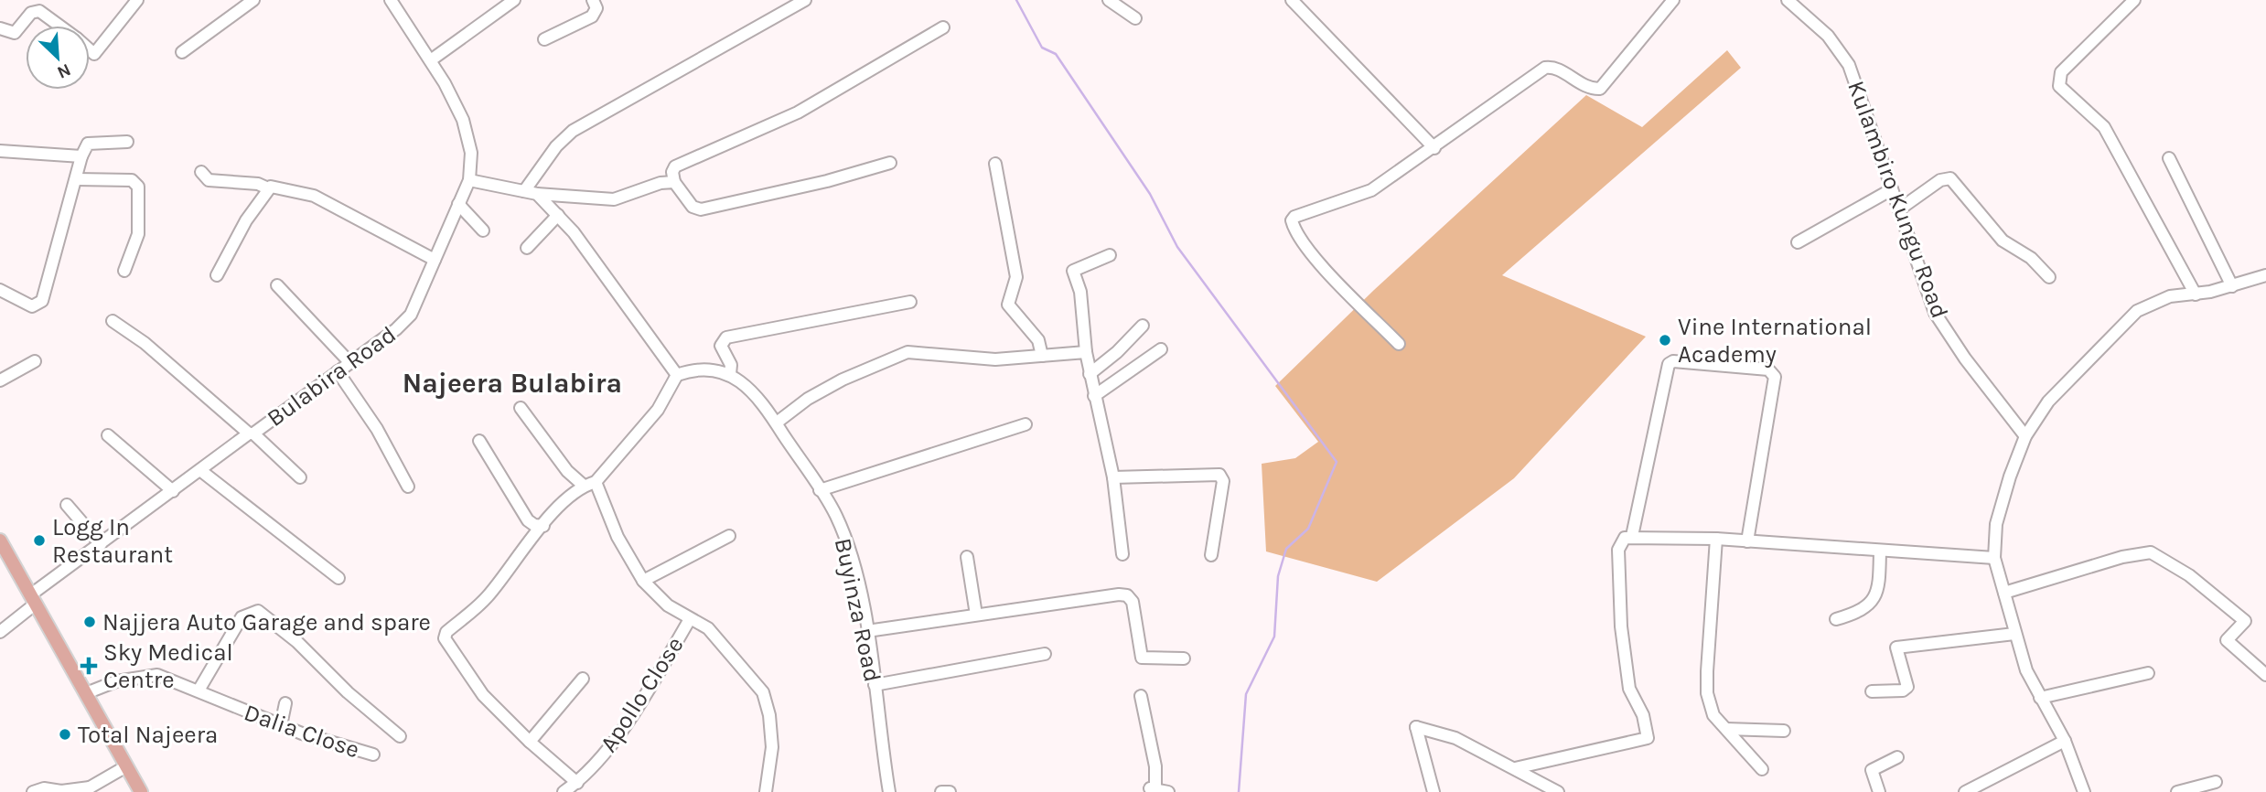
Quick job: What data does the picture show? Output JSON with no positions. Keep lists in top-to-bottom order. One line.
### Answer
{"streets":{"street":["Kulambiro Kungu Road","Bulabira Road","Buyinza Road","Apollo Close","Dalia Close"]},"districts":["Najeera Bulabira"],"places":{"other":["Vine International Academy","Logg In Restaurant","Najjera Auto Garage and spare","Total Najeera"],"health":["Sky Medical Centre"]},"north":"bottom right"}
